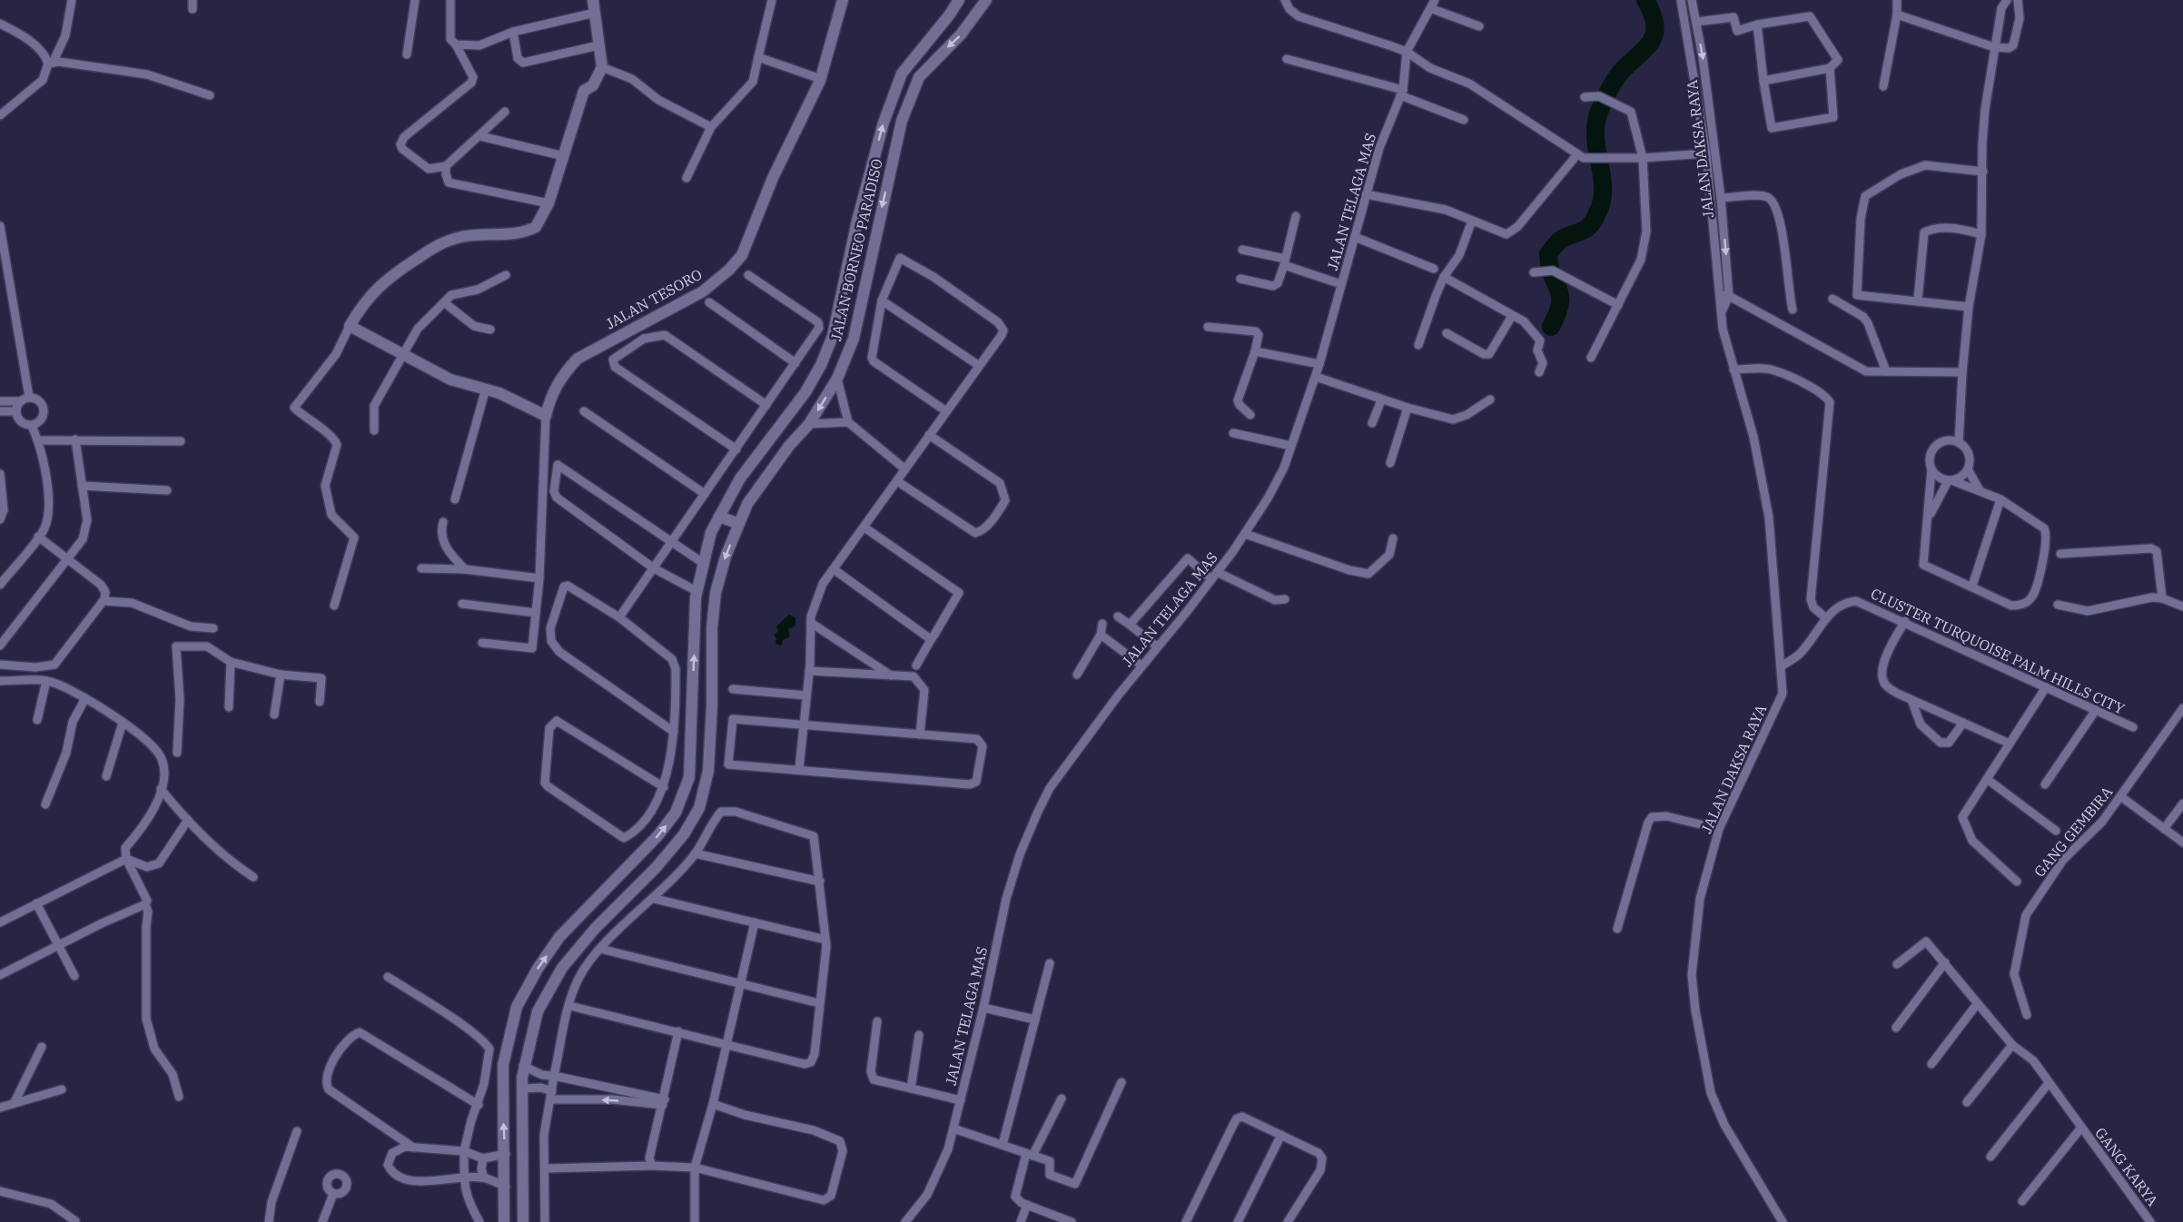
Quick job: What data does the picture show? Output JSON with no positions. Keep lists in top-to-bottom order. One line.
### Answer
{"streets":{"street":["JALAN DAKSA RAYA","JALAN TELAGA MAS","JALAN BORNEO PARADISO","JALAN TESORO","CLUSTER TURQUOISE PALM HILLS CITY","GANG GEMBIRA","GANG KARYA"]},"crossings":[["JALAN DAKSA RAYA","CLUSTER TURQUOISE PALM HILLS CITY"]]}
